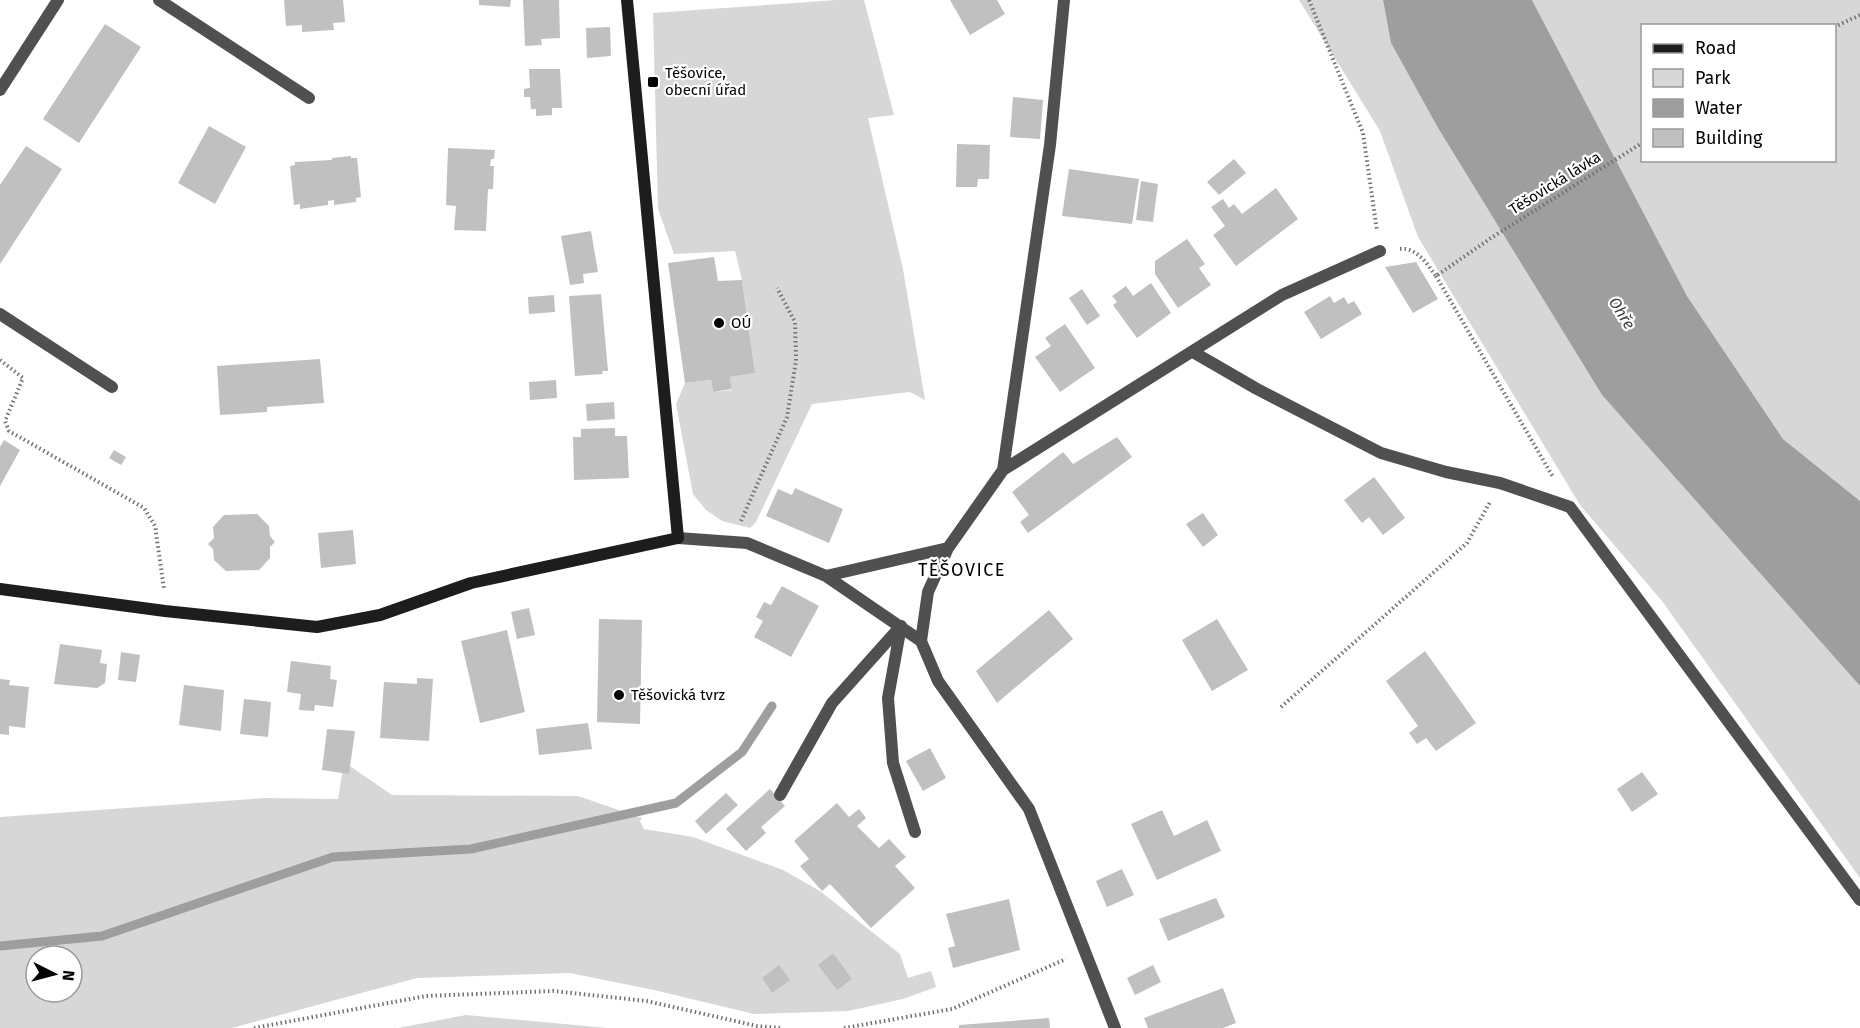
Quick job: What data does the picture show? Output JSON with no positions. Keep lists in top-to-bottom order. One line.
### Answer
{"streets":{"path":["Těšovická lávka"]},"districts":["TĚŠOVICE"],"water":["Ohře"],"places":{"transit":["Těšovice, obecní úřad"],"other":["OÚ","Těšovická tvrz"]},"legend":["Road","Park","Water","Building"],"north":"right"}
